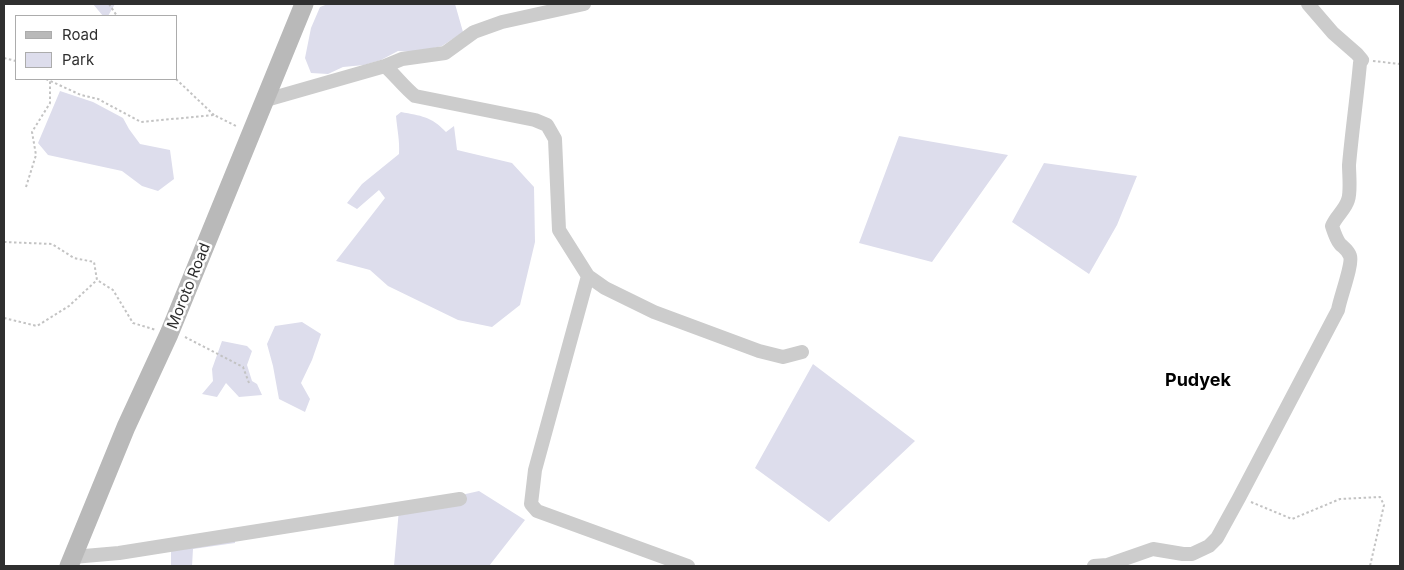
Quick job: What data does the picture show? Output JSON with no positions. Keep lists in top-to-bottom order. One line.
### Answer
{"streets":{"main road":["Moroto Road"]},"districts":["Pudyek"],"legend":["Road","Park"]}
